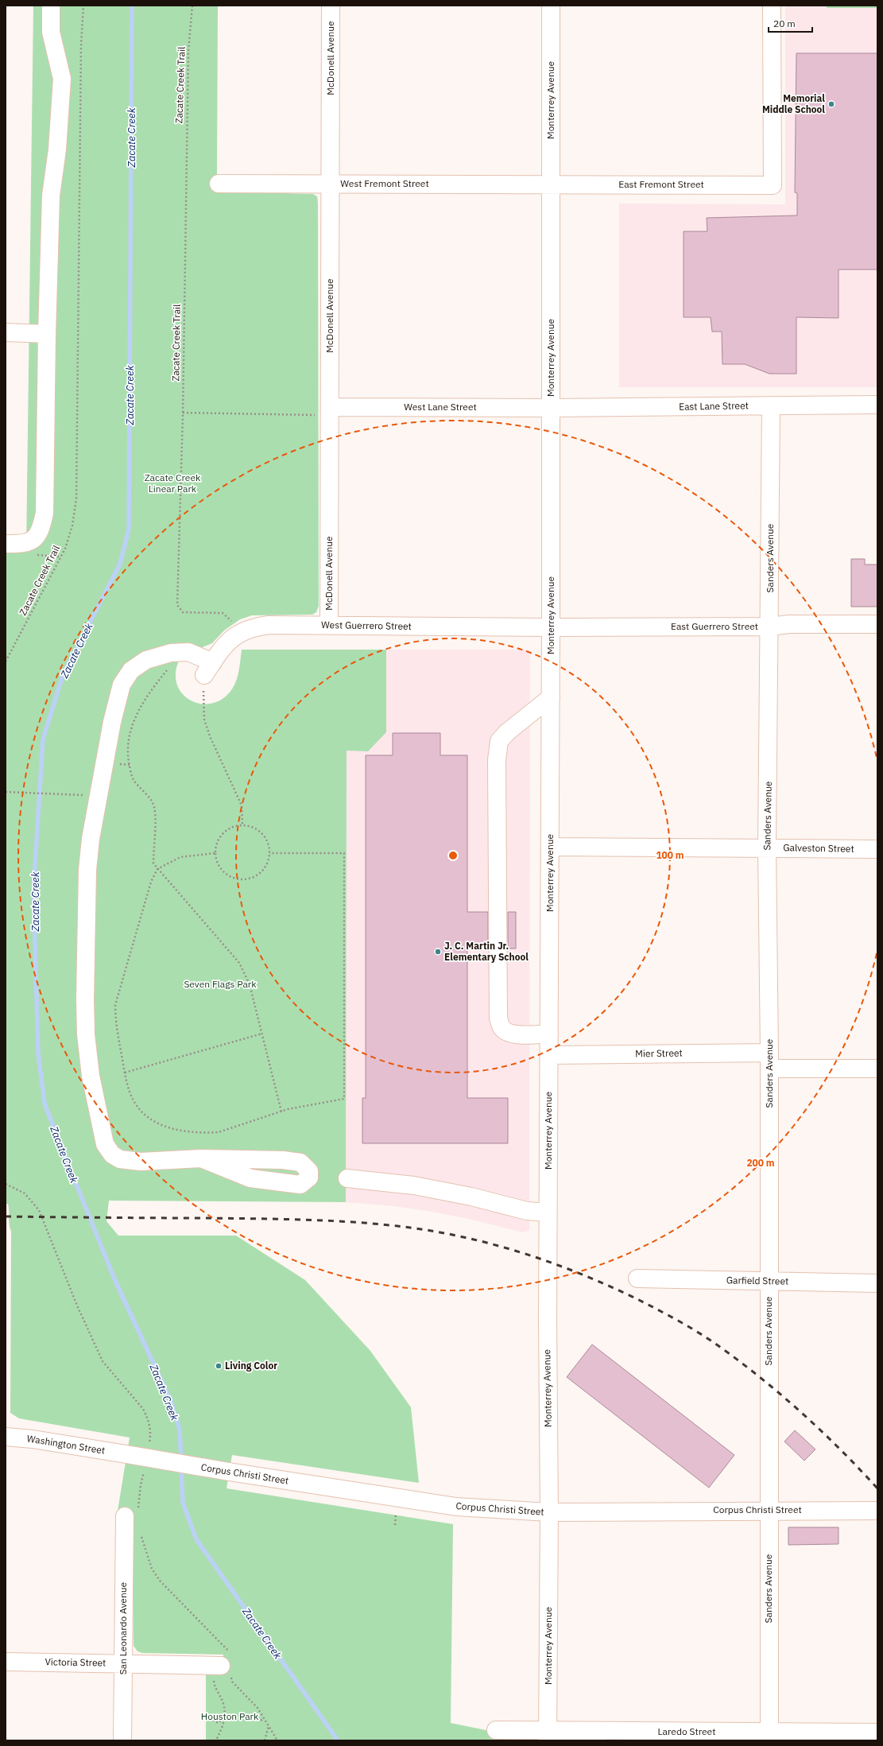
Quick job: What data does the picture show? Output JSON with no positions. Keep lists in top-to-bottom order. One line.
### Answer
{"streets":{"street":["McDonell Avenue","Monterrey Avenue","West Fremont Street","East Fremont Street","East Lane Street","West Lane Street","Sanders Avenue","West Guerrero Street","East Guerrero Street","Galveston Street","Mier Street","Garfield Street","Washington Street","Corpus Christi Street","San Leonardo Avenue","Victoria Street","Laredo Street"],"path":["Zacate Creek Trail"]},"crossings":[["McDonell Avenue","West Fremont Street"],["McDonell Avenue","West Lane Street"],["McDonell Avenue","West Guerrero Street"],["Zacate Creek Trail","West Guerrero Street"],["Monterrey Avenue","West Fremont Street"],["Monterrey Avenue","East Fremont Street"],["Monterrey Avenue","East Lane Street"],["Monterrey Avenue","West Lane Street"],["Monterrey Avenue","West Guerrero Street"],["Monterrey Avenue","East Guerrero Street"],["Monterrey Avenue","Galveston Street"],["Monterrey Avenue","Mier Street"],["Monterrey Avenue","Corpus Christi Street"],["Monterrey Avenue","Laredo Street"],["West Fremont Street","East Fremont Street"],["East Lane Street","West Lane Street"],["East Lane Street","Sanders Avenue"],["Sanders Avenue","East Guerrero Street"],["Sanders Avenue","Galveston Street"],["Sanders Avenue","Mier Street"],["Sanders Avenue","Garfield Street"],["Sanders Avenue","Corpus Christi Street"],["Sanders Avenue","Laredo Street"],["West Guerrero Street","East Guerrero Street"],["Washington Street","Corpus Christi Street"],["San Leonardo Avenue","Victoria Street"]],"water":["Zacate Creek"],"parks":["Zacate Creek Linear Park","Seven Flags Park","Houston Park"],"places":["Memorial Middle School","J. C. Martin Jr. Elementary School","Living Color"],"scale_bar":"20 m","rings":["100 m","200 m"]}
